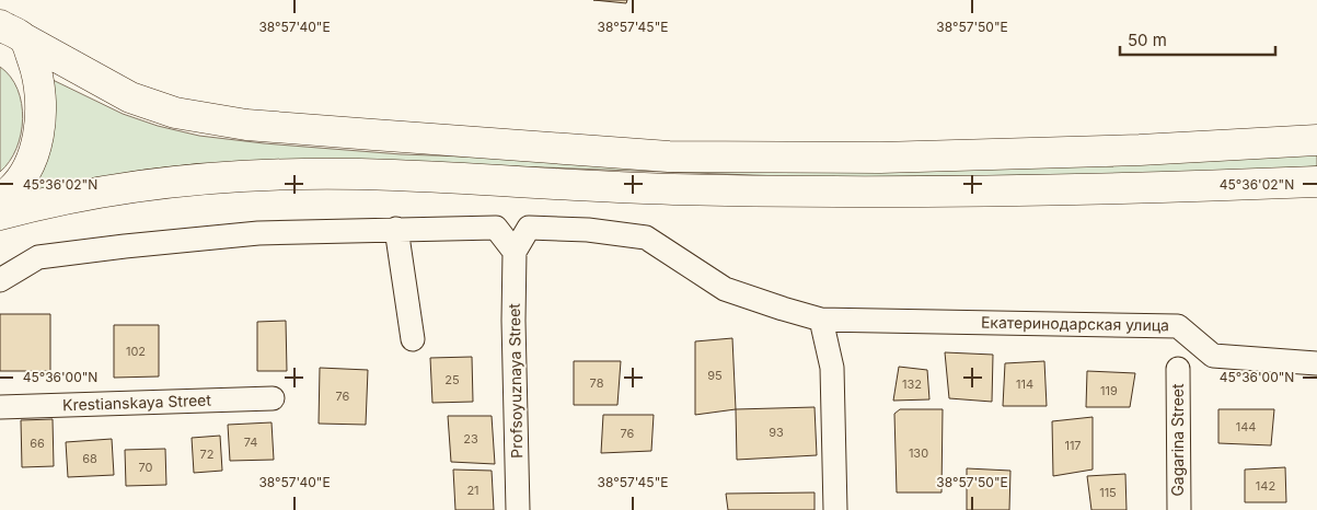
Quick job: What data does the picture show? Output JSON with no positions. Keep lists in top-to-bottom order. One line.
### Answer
{"streets":{"street":["Екатеринодарская улица","Profsoyuznaya Street","Krestianskaya Street","Gagarina Street"]},"crossings":[["Екатеринодарская улица","Profsoyuznaya Street"]],"house_numbers":["102","95","25","78","132","114","119","76","144","93","76","23","74","66","117","130","72","68","70","142","21","115"],"scale_bar":"50 m","coordinates":["38°57'40\"E","38°57'45\"E","38°57'50\"E","45°36'02\"N","45°36'00\"N"]}
